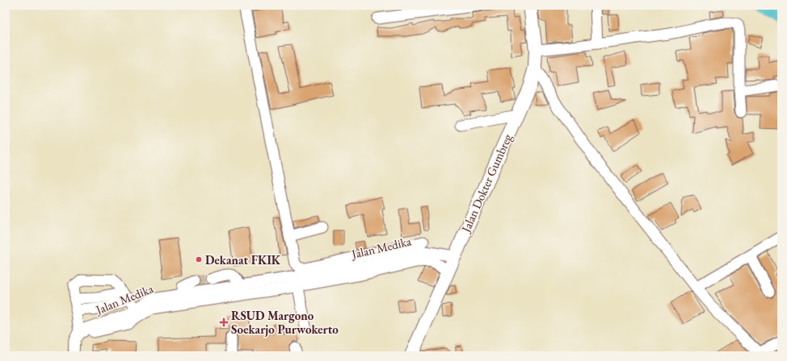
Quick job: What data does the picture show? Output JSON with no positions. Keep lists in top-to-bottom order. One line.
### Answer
{"streets":{"main road":["Jalan Dokter Gumbreg"],"street":["Jalan Medika"]},"crossings":[["Jalan Dokter Gumbreg","Jalan Medika"]],"places":{"other":["Dekanat FKIK"],"health":["RSUD Margono Soekarjo Purwokerto"]}}
